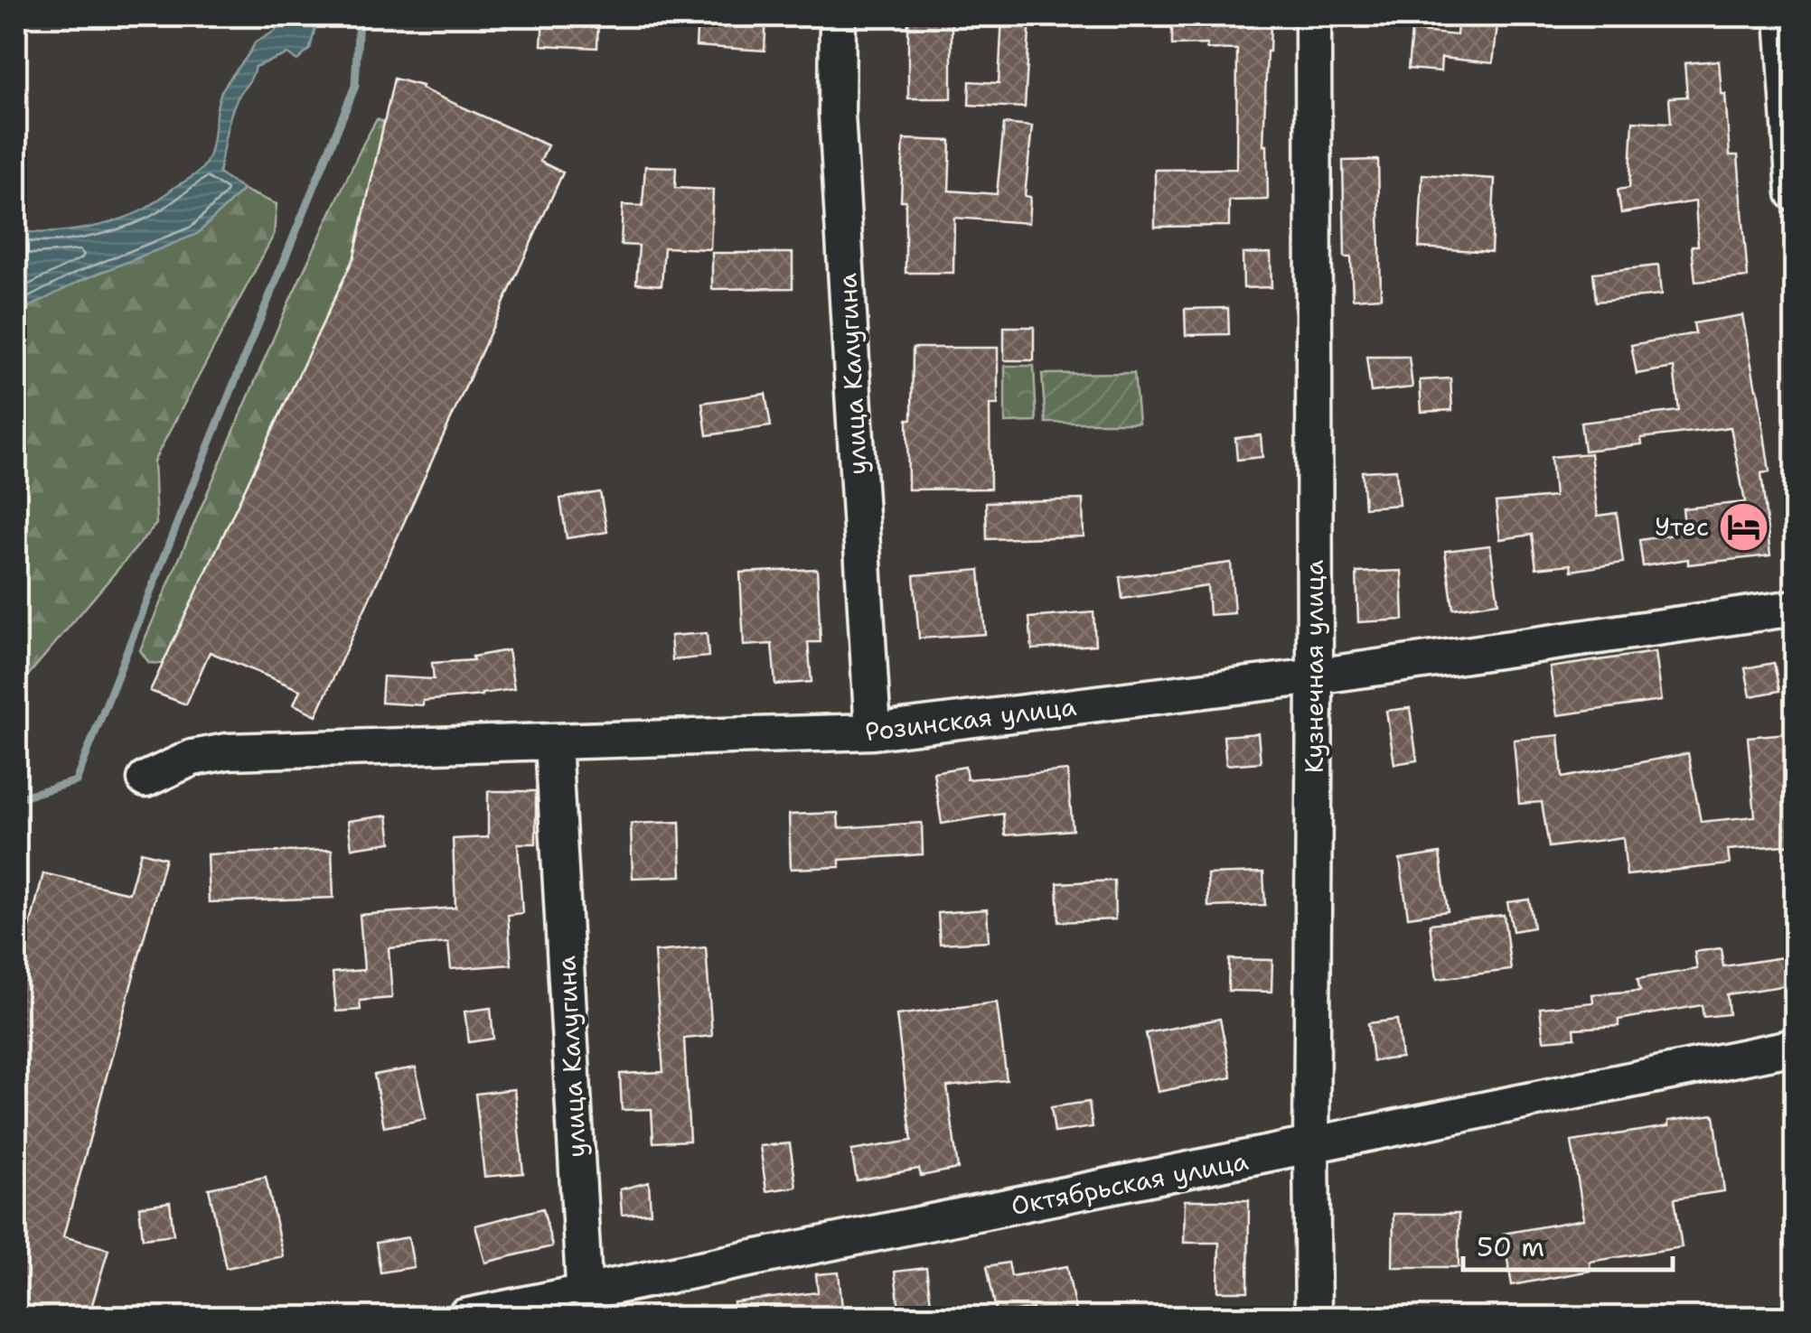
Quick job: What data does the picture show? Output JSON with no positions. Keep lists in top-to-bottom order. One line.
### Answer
{"streets":{"street":["улица Калугина","Кузнечная улица","Розинская улица","Октябрьская улица"]},"crossings":[["улица Калугина","Розинская улица"],["улица Калугина","Октябрьская улица"],["Кузнечная улица","Розинская улица"],["Кузнечная улица","Октябрьская улица"]],"places":{"hotel":["Утес"]},"scale_bar":"50 m"}
